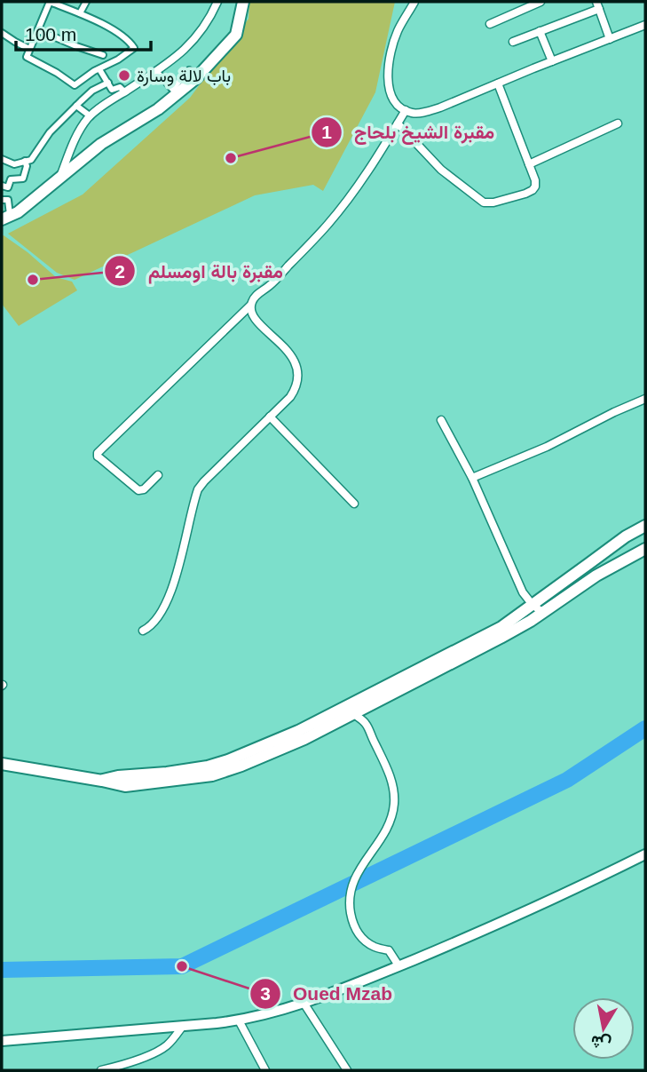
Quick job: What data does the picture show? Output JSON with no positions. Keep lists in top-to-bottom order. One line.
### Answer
{"places":["باب لالة وسارة","مقبرة الشيخ بلحاج","مقبرة بالة اومسلم","Oued Mzab"],"scale_bar":"100 m","north":"bottom"}
